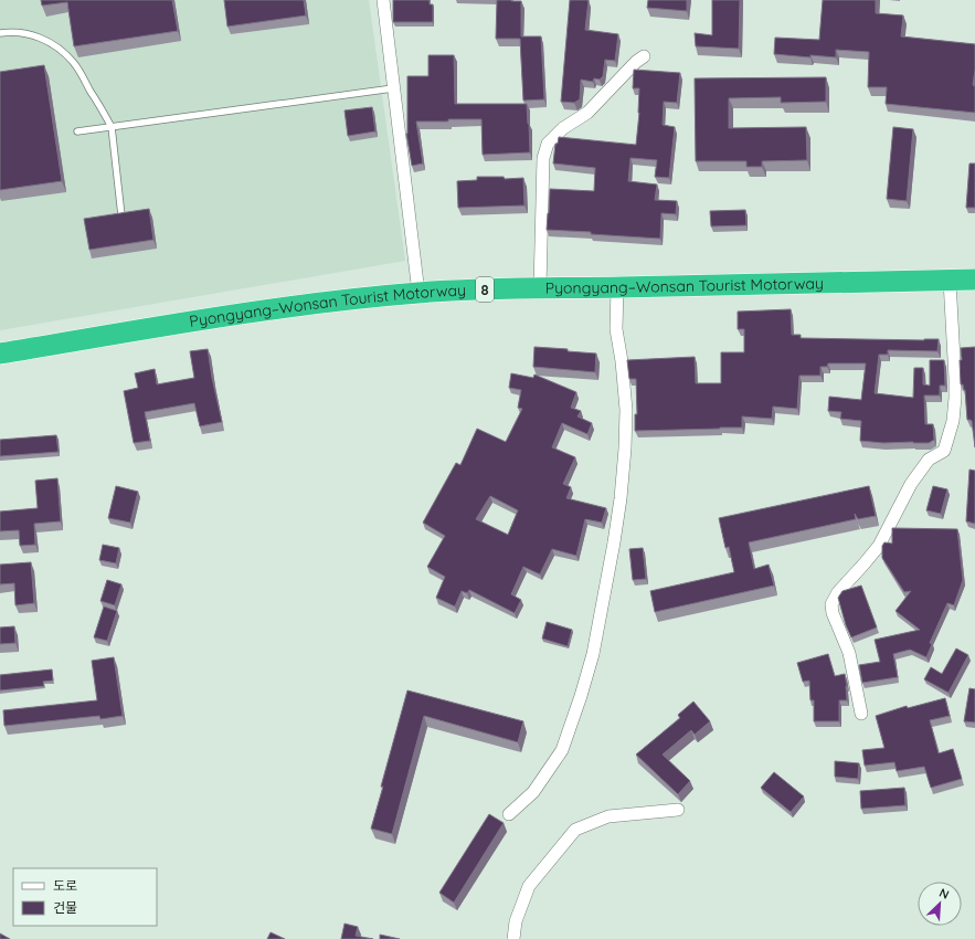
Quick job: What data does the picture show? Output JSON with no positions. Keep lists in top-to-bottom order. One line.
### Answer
{"streets":{"highway":["Pyongyang–Wonsan Tourist Motorway","8"]},"legend":["도로","건물"],"north":"top right"}
